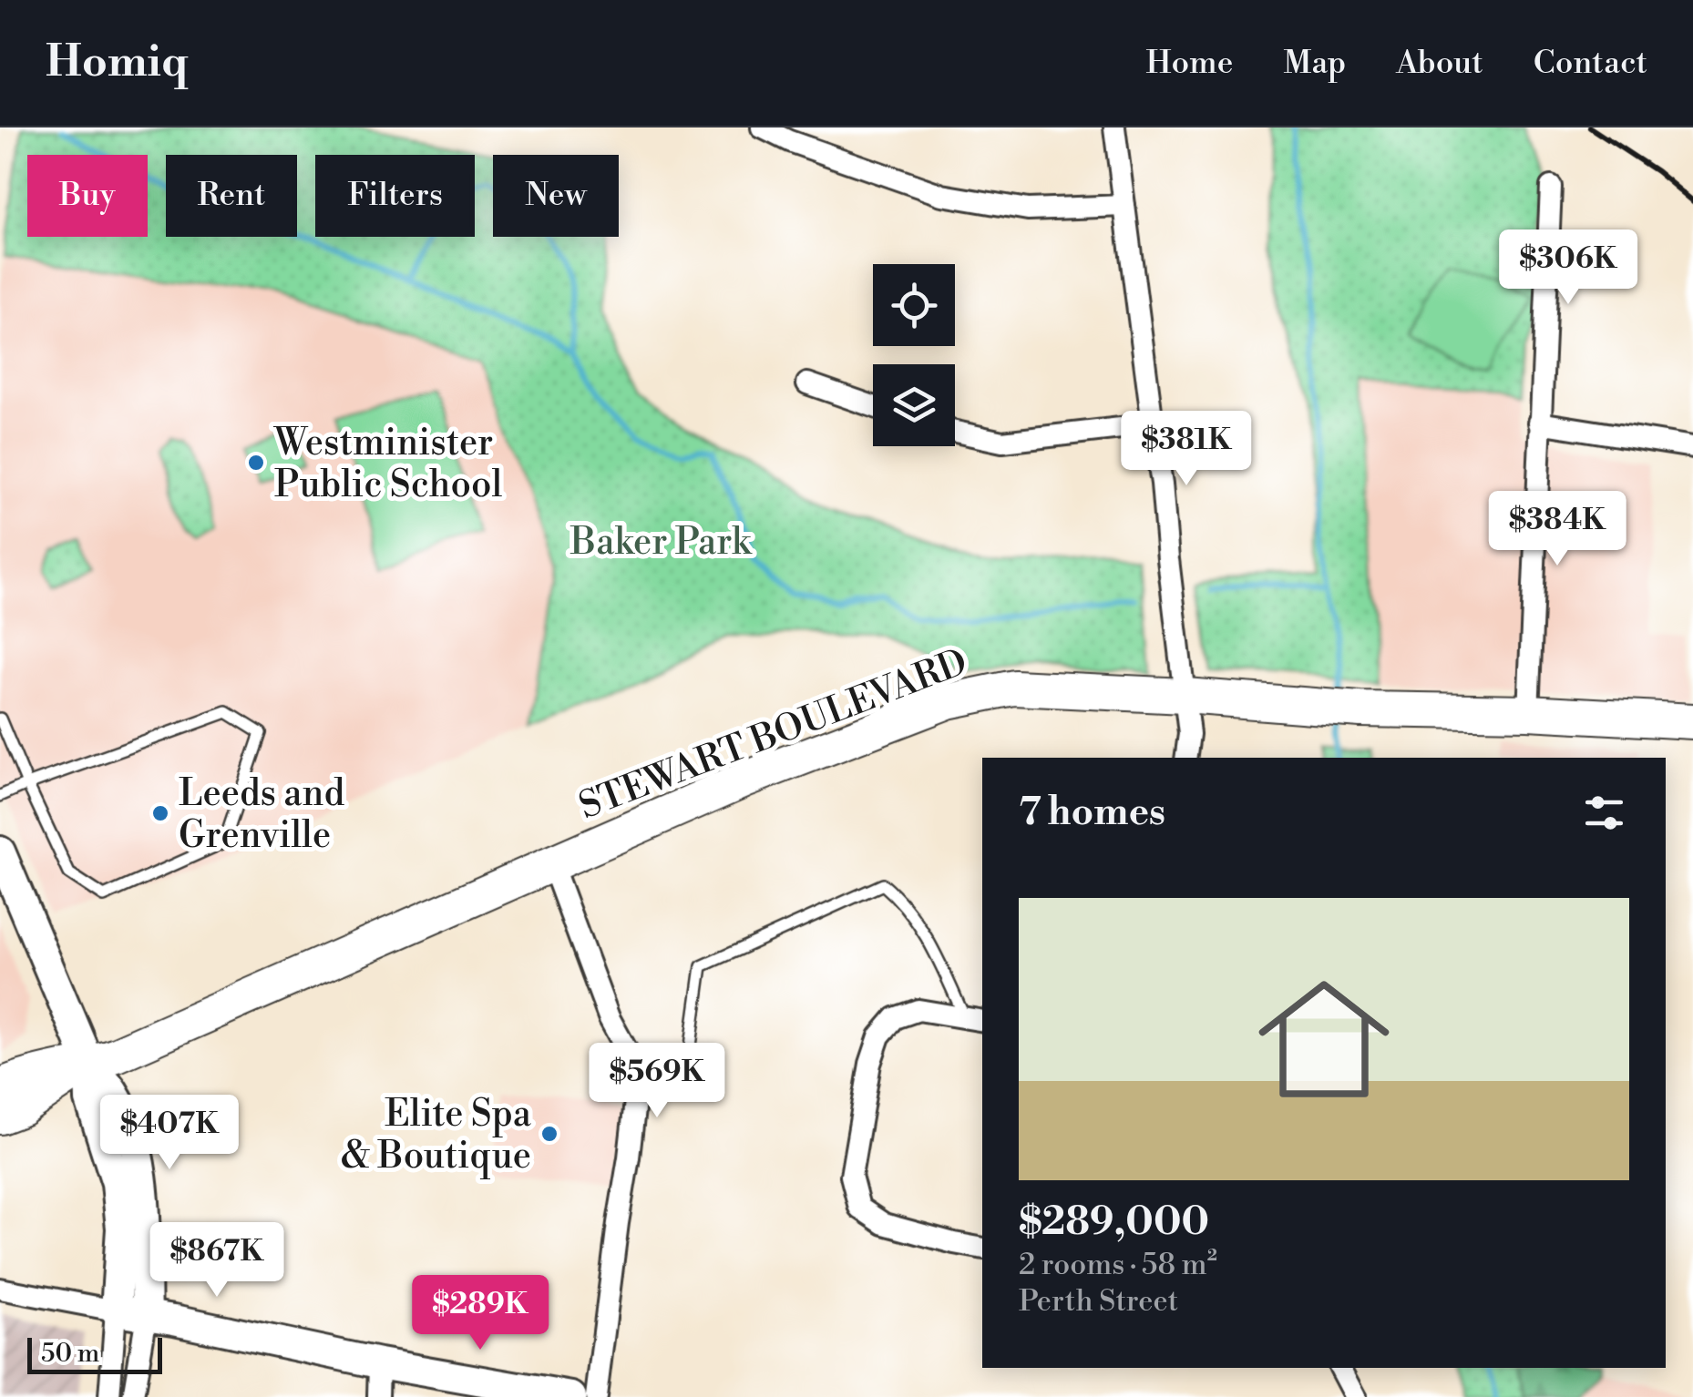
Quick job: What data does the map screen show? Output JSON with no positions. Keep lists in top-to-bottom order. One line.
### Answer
{"streets":{"main road":["STEWART BOULEVARD"]},"parks":["Baker Park"],"places":["Westminister Public School","Leeds and Grenville","Elite Spa & Boutique"],"scale_bar":"50 m","page":{"header":"Homiq","nav":["Home","Map","About","Contact"],"chip":["Buy","Rent","Filters","New"],"price":["$306K","$381K","$384K","$569K","$407K","$867K","$289K"],"heading":"7 homes","list":[{"name":"$289,000","note":"2 rooms · 58 m² · Perth Street"}],"scale":"50 m"}}
